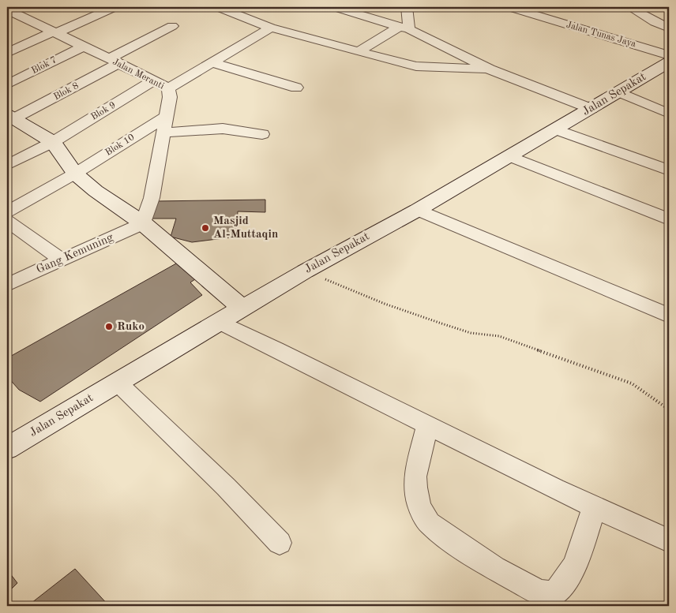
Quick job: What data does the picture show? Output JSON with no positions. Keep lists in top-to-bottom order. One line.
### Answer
{"streets":{"main road":["Jalan Sepakat"],"street":["Jalan Tunas Jaya","Blok 7","Jalan Meranti","Blok 8","Blok 9","Blok 10","Gang Kemuning"]},"crossings":[["Blok 7","Jalan Meranti"],["Jalan Meranti","Blok 8"],["Jalan Meranti","Blok 9"],["Jalan Meranti","Blok 10"],["Jalan Meranti","Gang Kemuning"]],"places":["Masjid Al-Muttaqin","Ruko"]}
